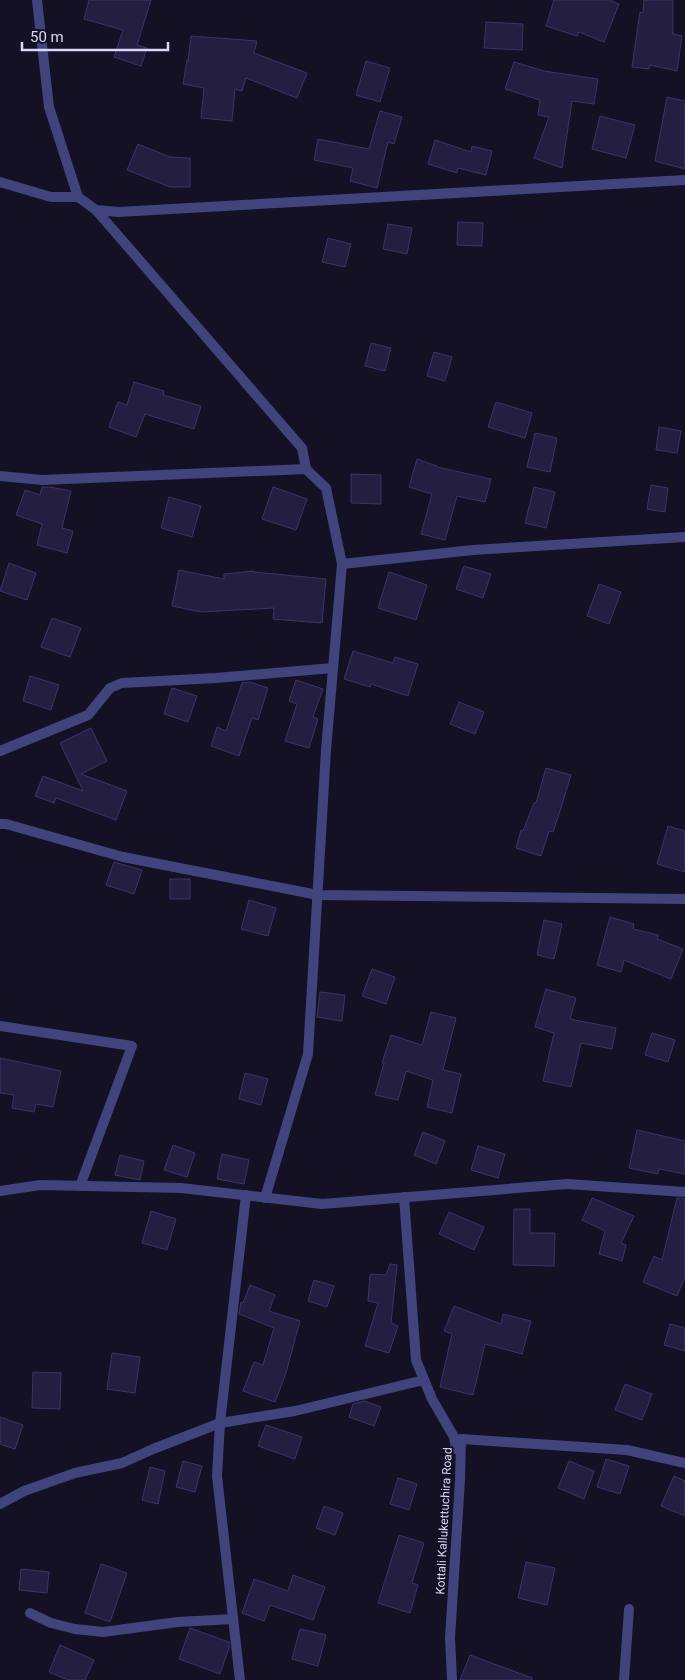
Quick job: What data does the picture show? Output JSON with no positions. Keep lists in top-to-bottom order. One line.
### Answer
{"streets":{"street":["Kottali Kallukettuchira Road"]},"scale_bar":"50 m"}
